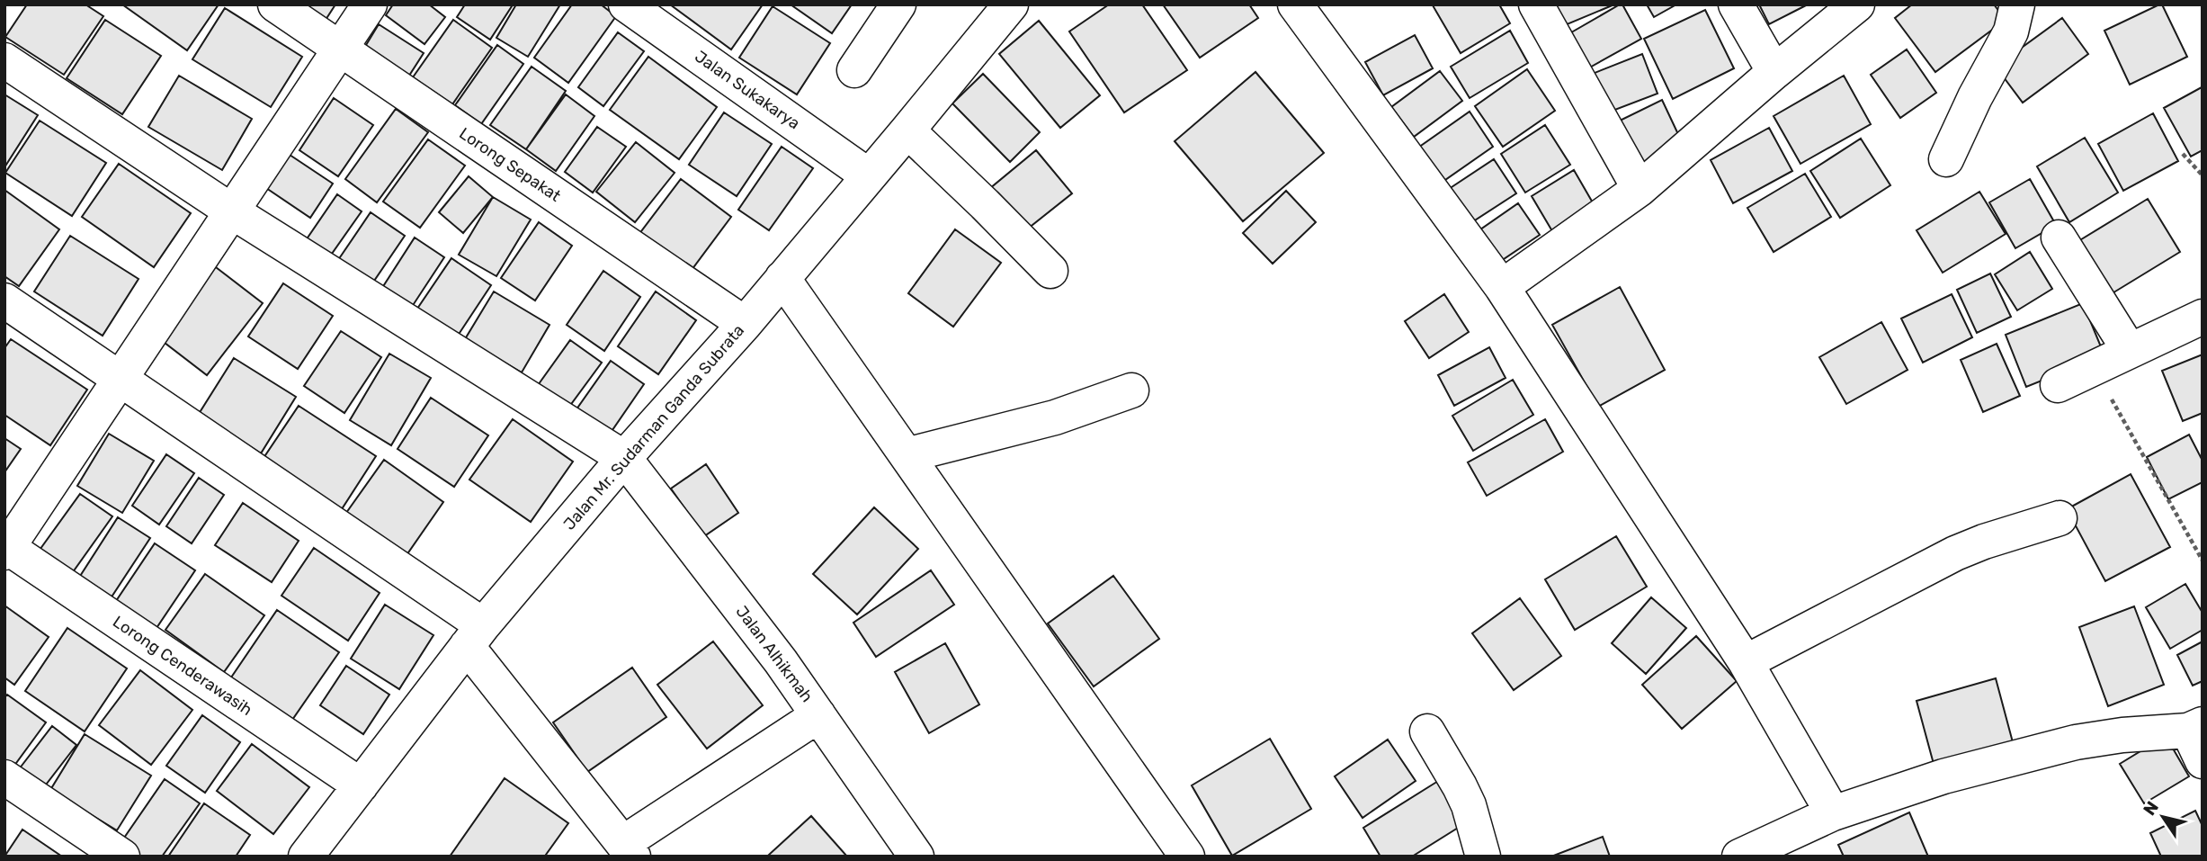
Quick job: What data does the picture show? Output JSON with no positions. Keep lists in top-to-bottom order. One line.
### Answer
{"streets":{"street":["Jalan Sukakarya","Lorong Sepakat","Jalan Mr. Sudarman Ganda Subrata","Jalan Alhikmah","Lorong Cenderawasih"]},"crossings":[["Jalan Sukakarya","Jalan Mr. Sudarman Ganda Subrata"],["Lorong Sepakat","Jalan Mr. Sudarman Ganda Subrata"],["Jalan Mr. Sudarman Ganda Subrata","Jalan Alhikmah"],["Jalan Mr. Sudarman Ganda Subrata","Lorong Cenderawasih"]],"north":"top left"}
